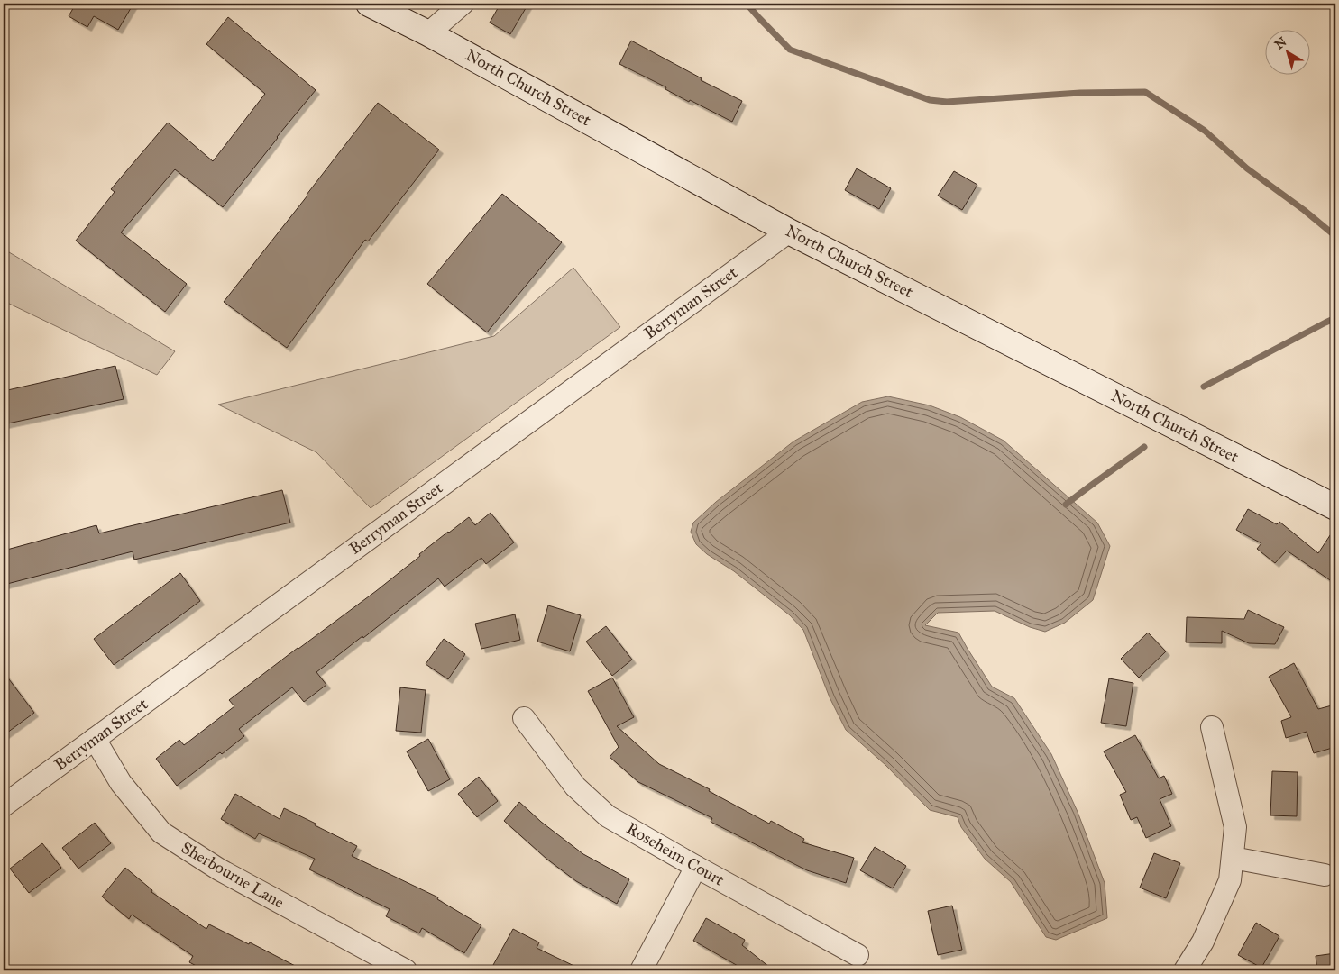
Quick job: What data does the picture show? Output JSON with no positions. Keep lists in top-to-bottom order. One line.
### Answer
{"streets":{"main road":["North Church Street"],"street":["Berryman Street","Roseheim Court","Sherbourne Lane"]},"crossings":[["North Church Street","Berryman Street"],["Berryman Street","Sherbourne Lane"]],"north":"top left"}
